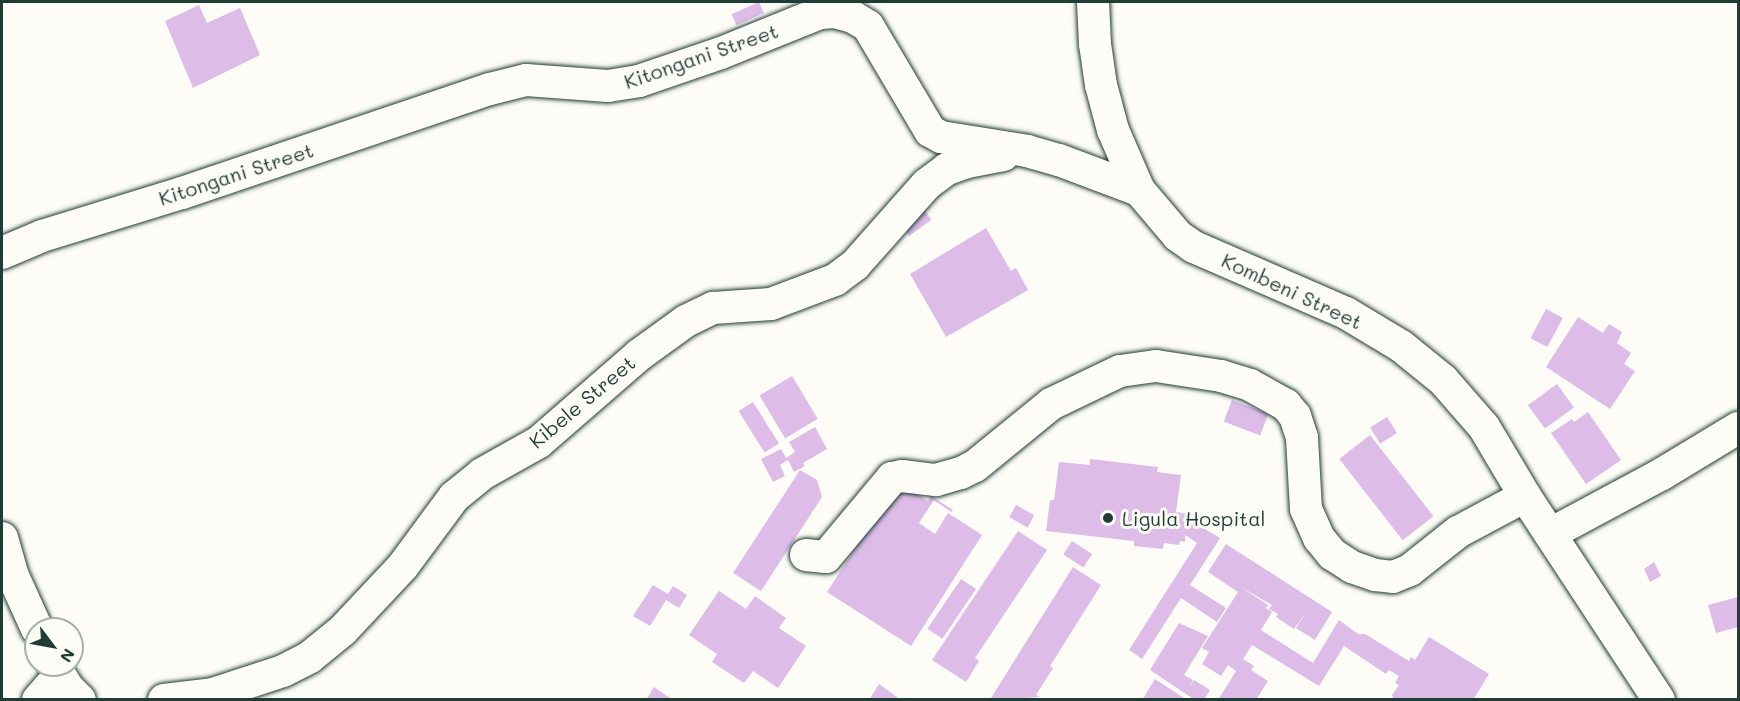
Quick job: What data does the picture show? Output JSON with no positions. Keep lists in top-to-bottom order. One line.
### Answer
{"streets":{"street":["Kitongani Street","Kombeni Street","Kibele Street"]},"crossings":[["Kitongani Street","Kombeni Street"],["Kitongani Street","Kibele Street"]],"places":["Ligula Hospital"],"north":"bottom right"}
